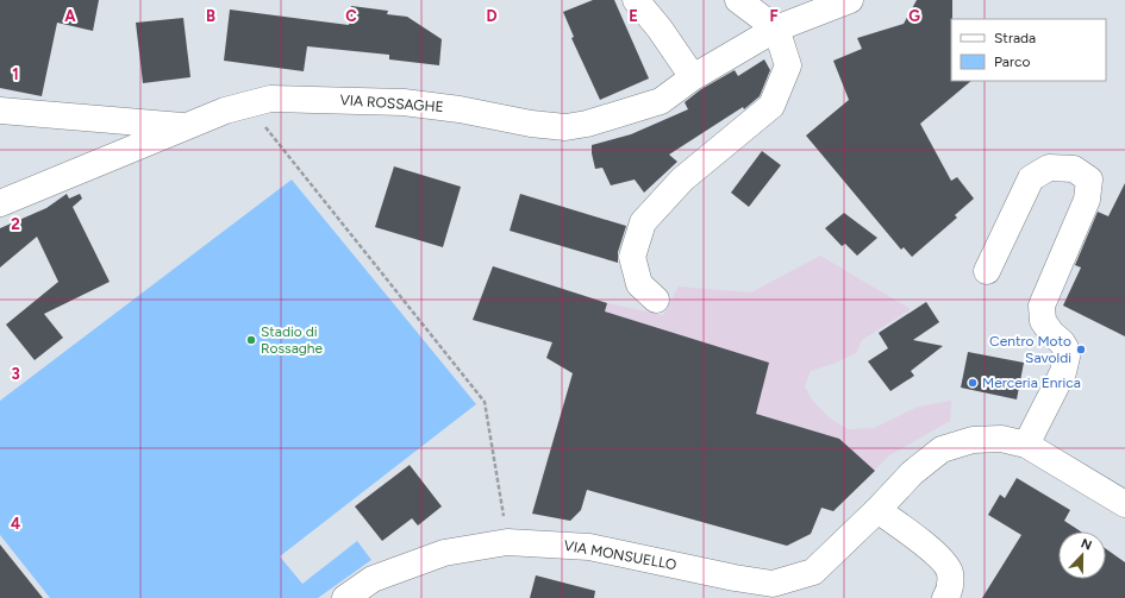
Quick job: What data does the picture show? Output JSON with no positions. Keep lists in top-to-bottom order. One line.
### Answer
{"streets":{"street":["VIA ROSSAGHE","VIA MONSUELLO"]},"places":["Stadio di Rossaghe","Centro Moto Savoldi","Merceria Enrica"],"legend":["Strada","Parco"],"north":"top","grid":{"columns":["A","B","C","D","E","F","G"],"rows":["1","2","3","4"]}}
